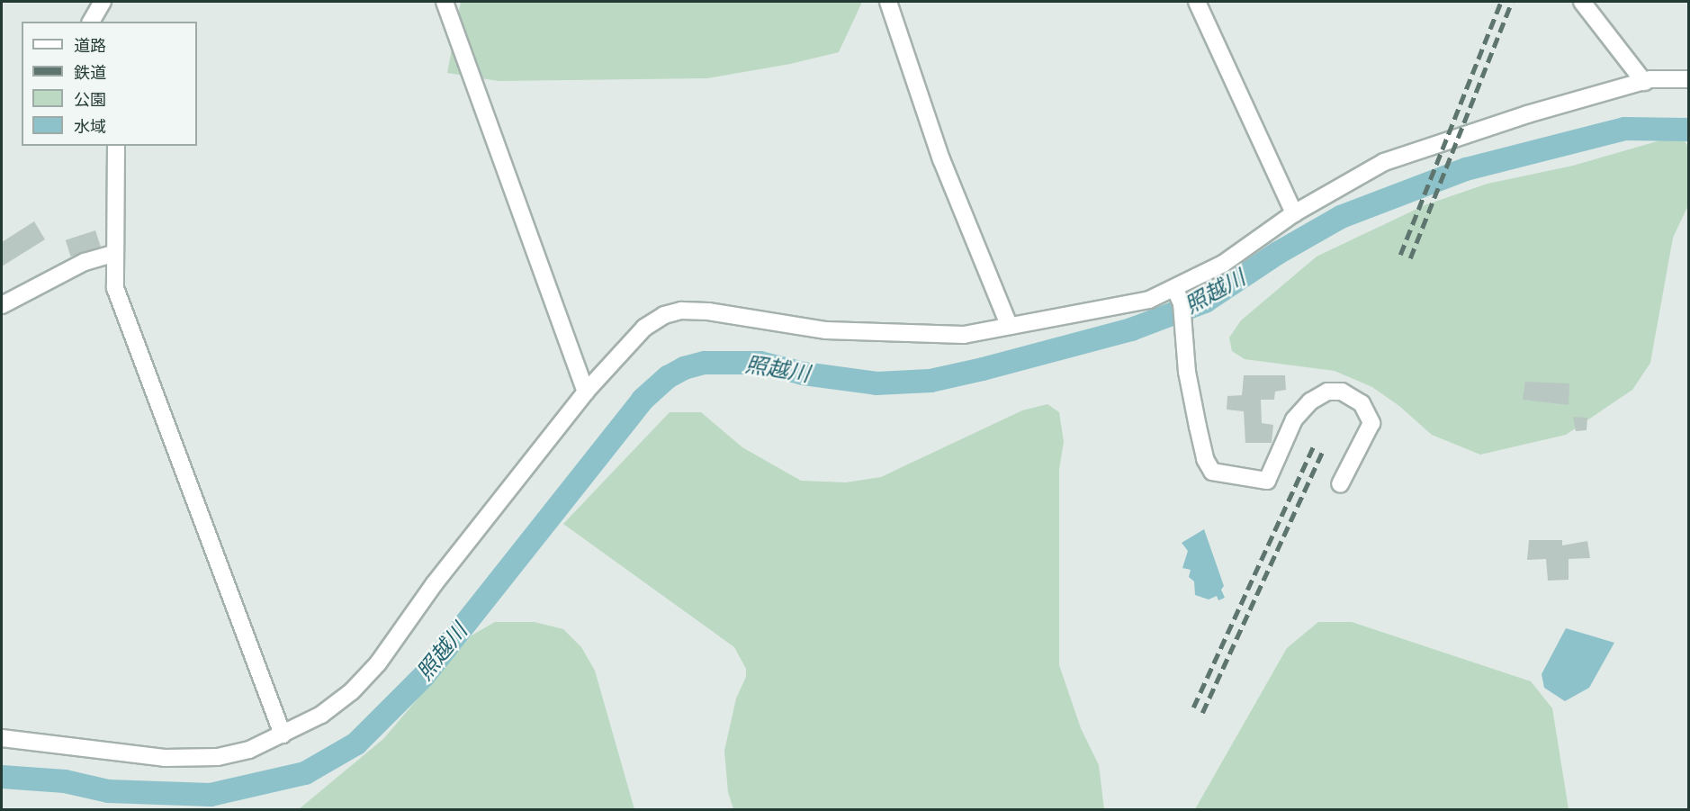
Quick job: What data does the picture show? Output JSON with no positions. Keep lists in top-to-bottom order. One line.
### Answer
{"water":["照越川"],"legend":["道路","鉄道","公園","水域"]}
